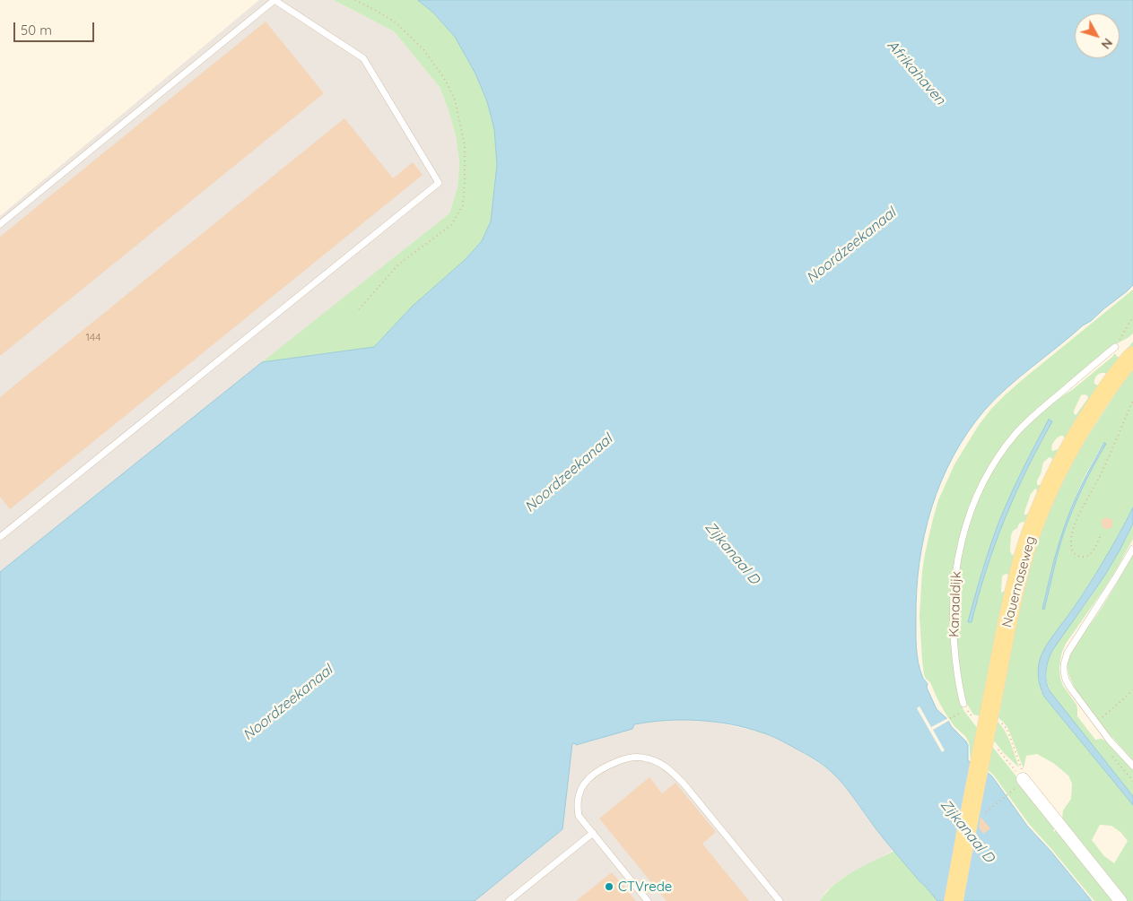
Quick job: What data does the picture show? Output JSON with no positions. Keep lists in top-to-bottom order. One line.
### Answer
{"streets":{"main road":["Nauernaseweg"],"lane":["Kanaaldijk"]},"water":["Afrikahaven","Noordzeekanaal","Zijkanaal D"],"places":["CTVrede"],"house_numbers":["144"],"scale_bar":"50 m","north":"bottom right"}
